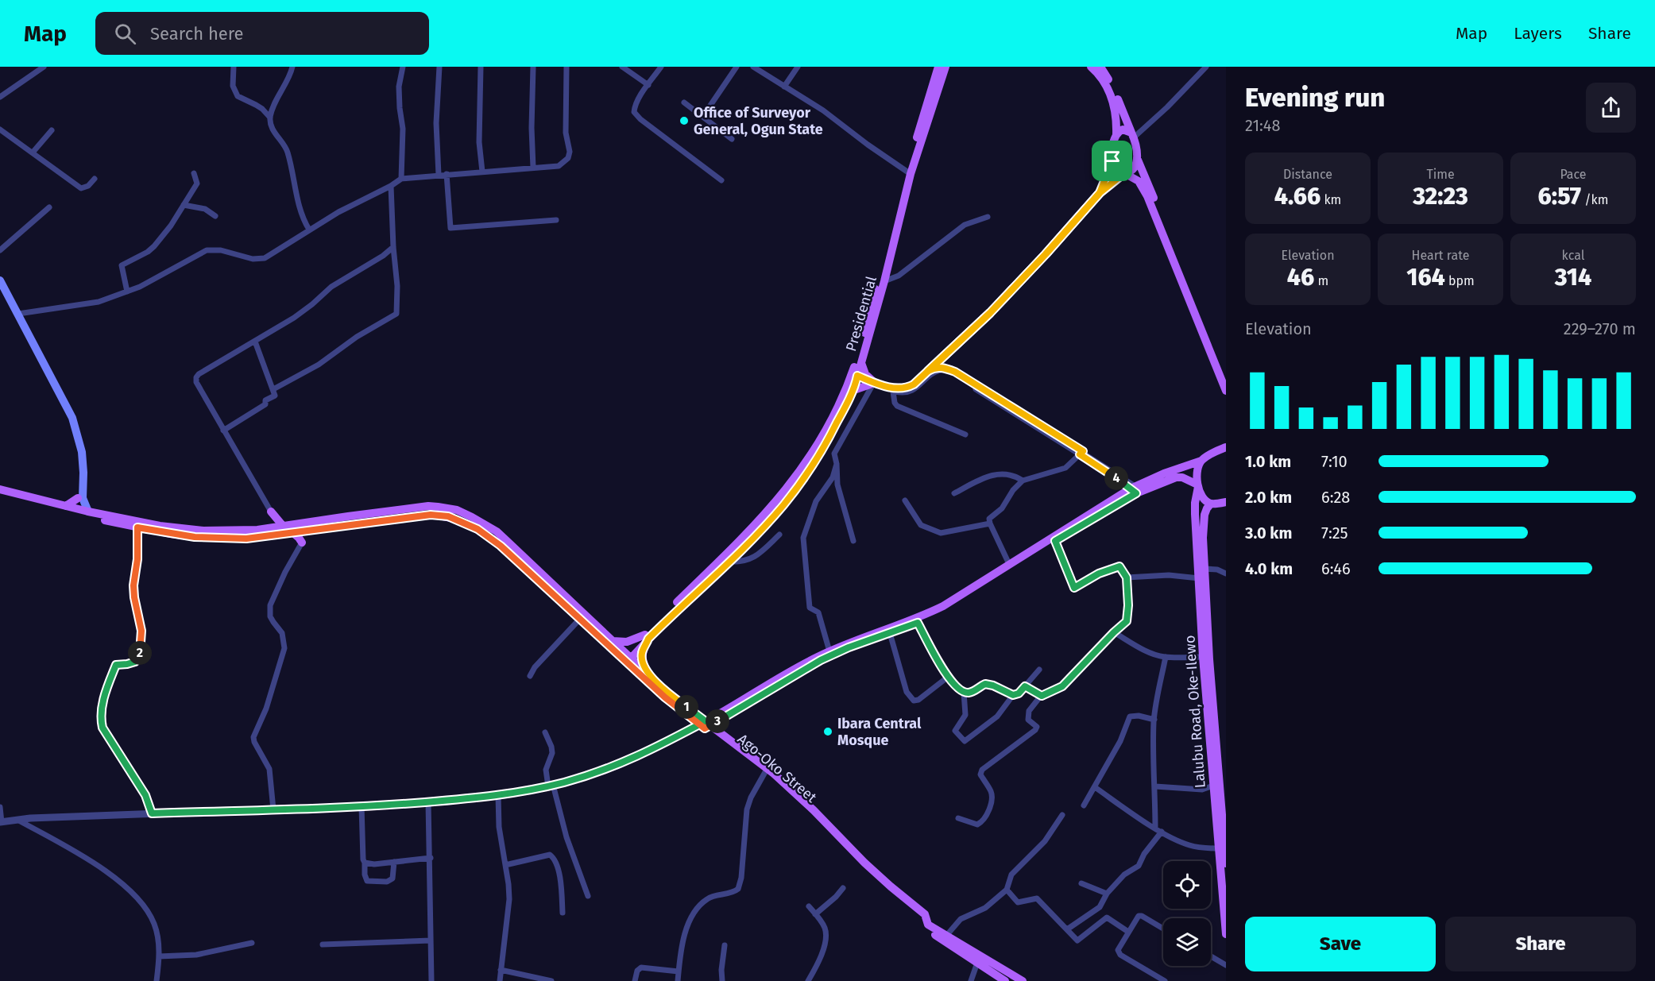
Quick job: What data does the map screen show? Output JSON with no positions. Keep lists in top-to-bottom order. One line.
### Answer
{"streets":{"main road":["Presidential","Lalubu Road, Oke-Ilewo","Ago-Oko Street"]},"crossings":[["Presidential","Ago-Oko Street"]],"places":["Office of Surveyor General, Ogun State","Ibara Central Mosque"],"page":{"header":"Map","search":"Search here","nav":["Map","Layers","Share"],"heading":["Evening run","21:48"],"stats":[["Distance","4.66 km"],["Time","32:23"],["Pace","6:57 /km"],["Elevation","46 m"],["Heart rate","164 bpm"],["kcal","314"]],"chart":["Elevation","229–270 m"],"list":[{"name":"1.0 km","note":"7:10"},{"name":"2.0 km","note":"6:28"},{"name":"3.0 km","note":"7:25"},{"name":"4.0 km","note":"6:46"}],"pins":["4","2","1","3"],"buttons":["Save","Share"]}}
